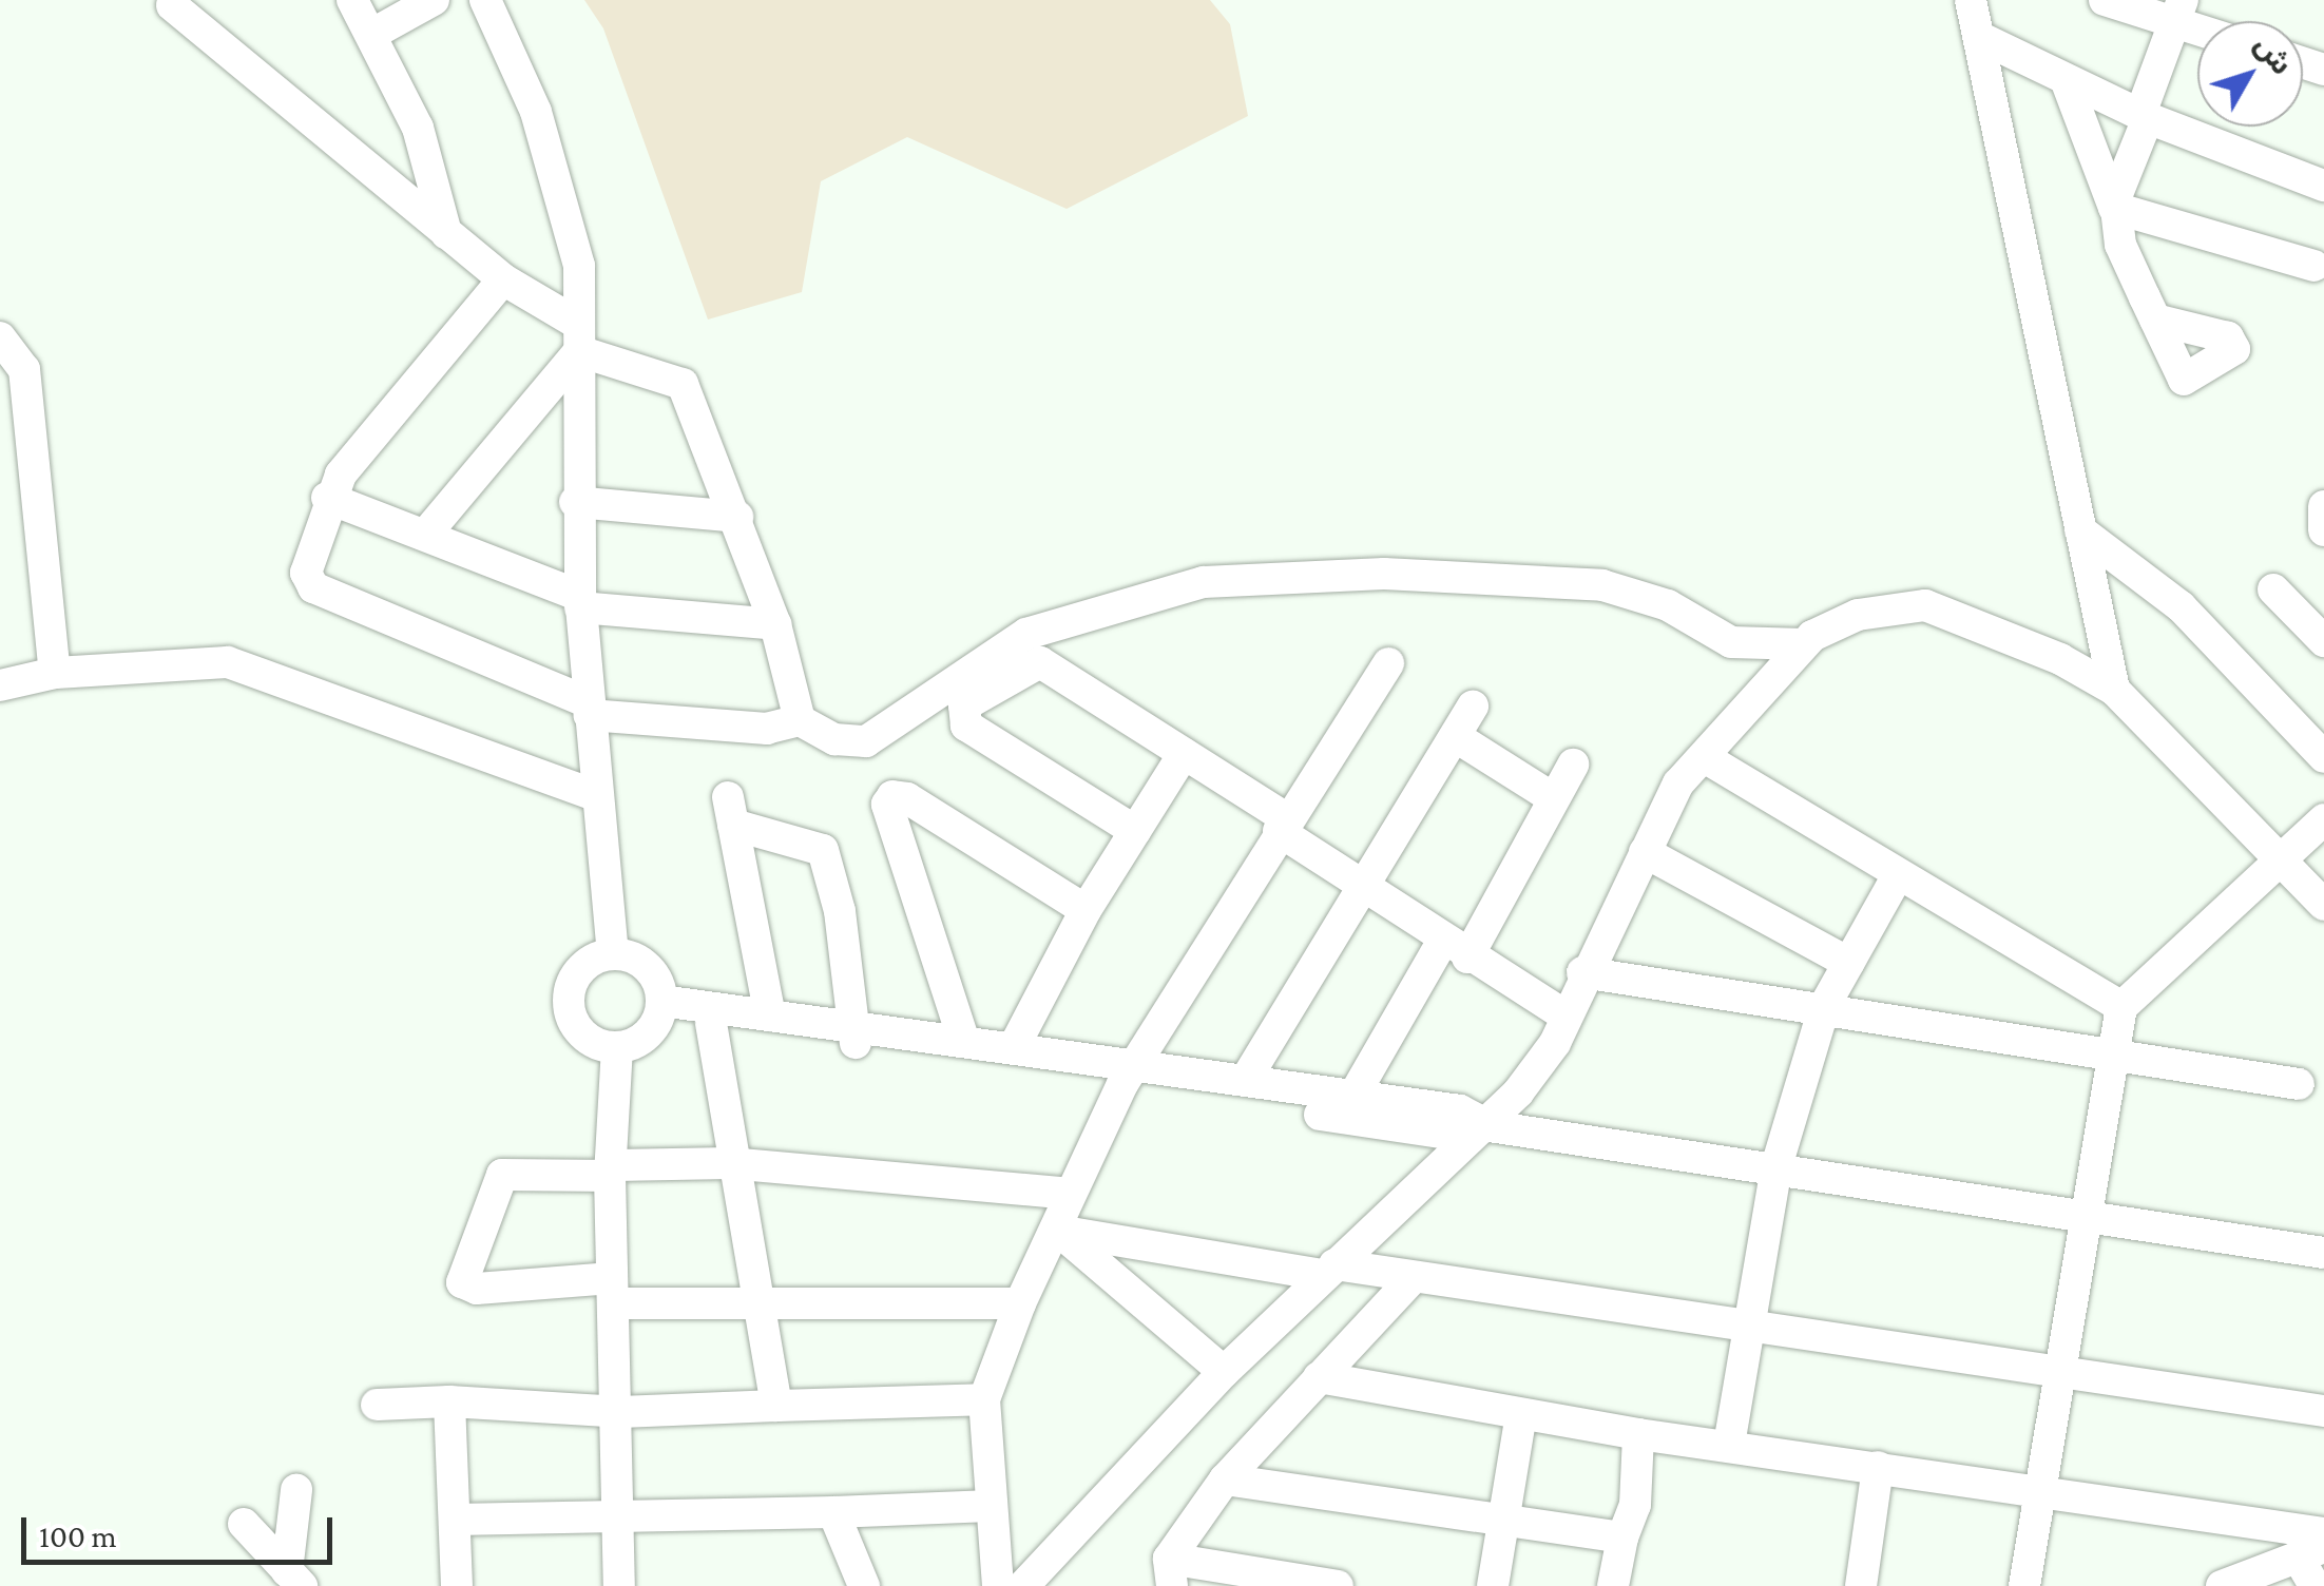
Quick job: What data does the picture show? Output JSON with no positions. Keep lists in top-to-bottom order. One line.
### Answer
{"scale_bar":"100 m","north":"top right"}
